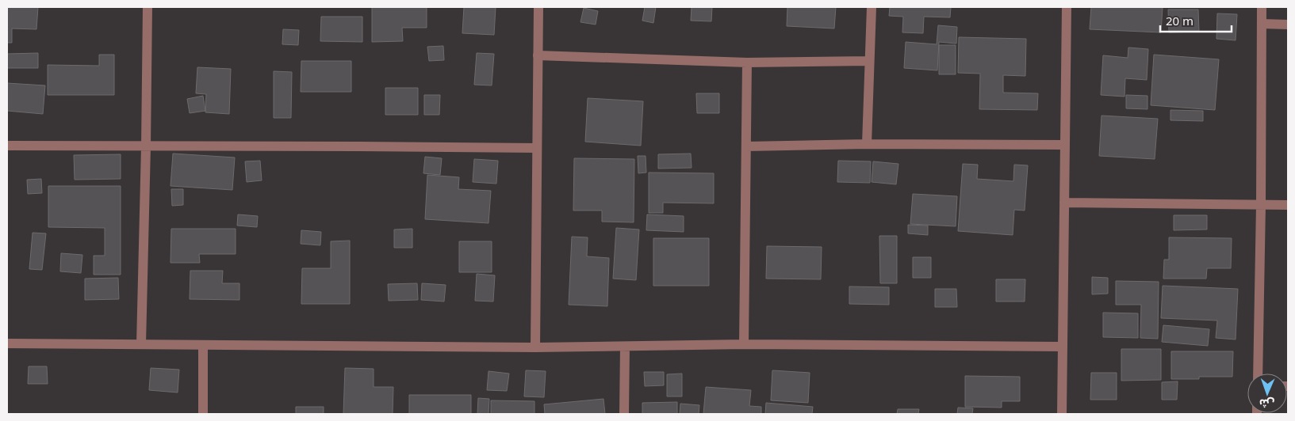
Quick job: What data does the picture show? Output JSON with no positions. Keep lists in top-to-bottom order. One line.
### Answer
{"scale_bar":"20 m","north":"bottom"}
